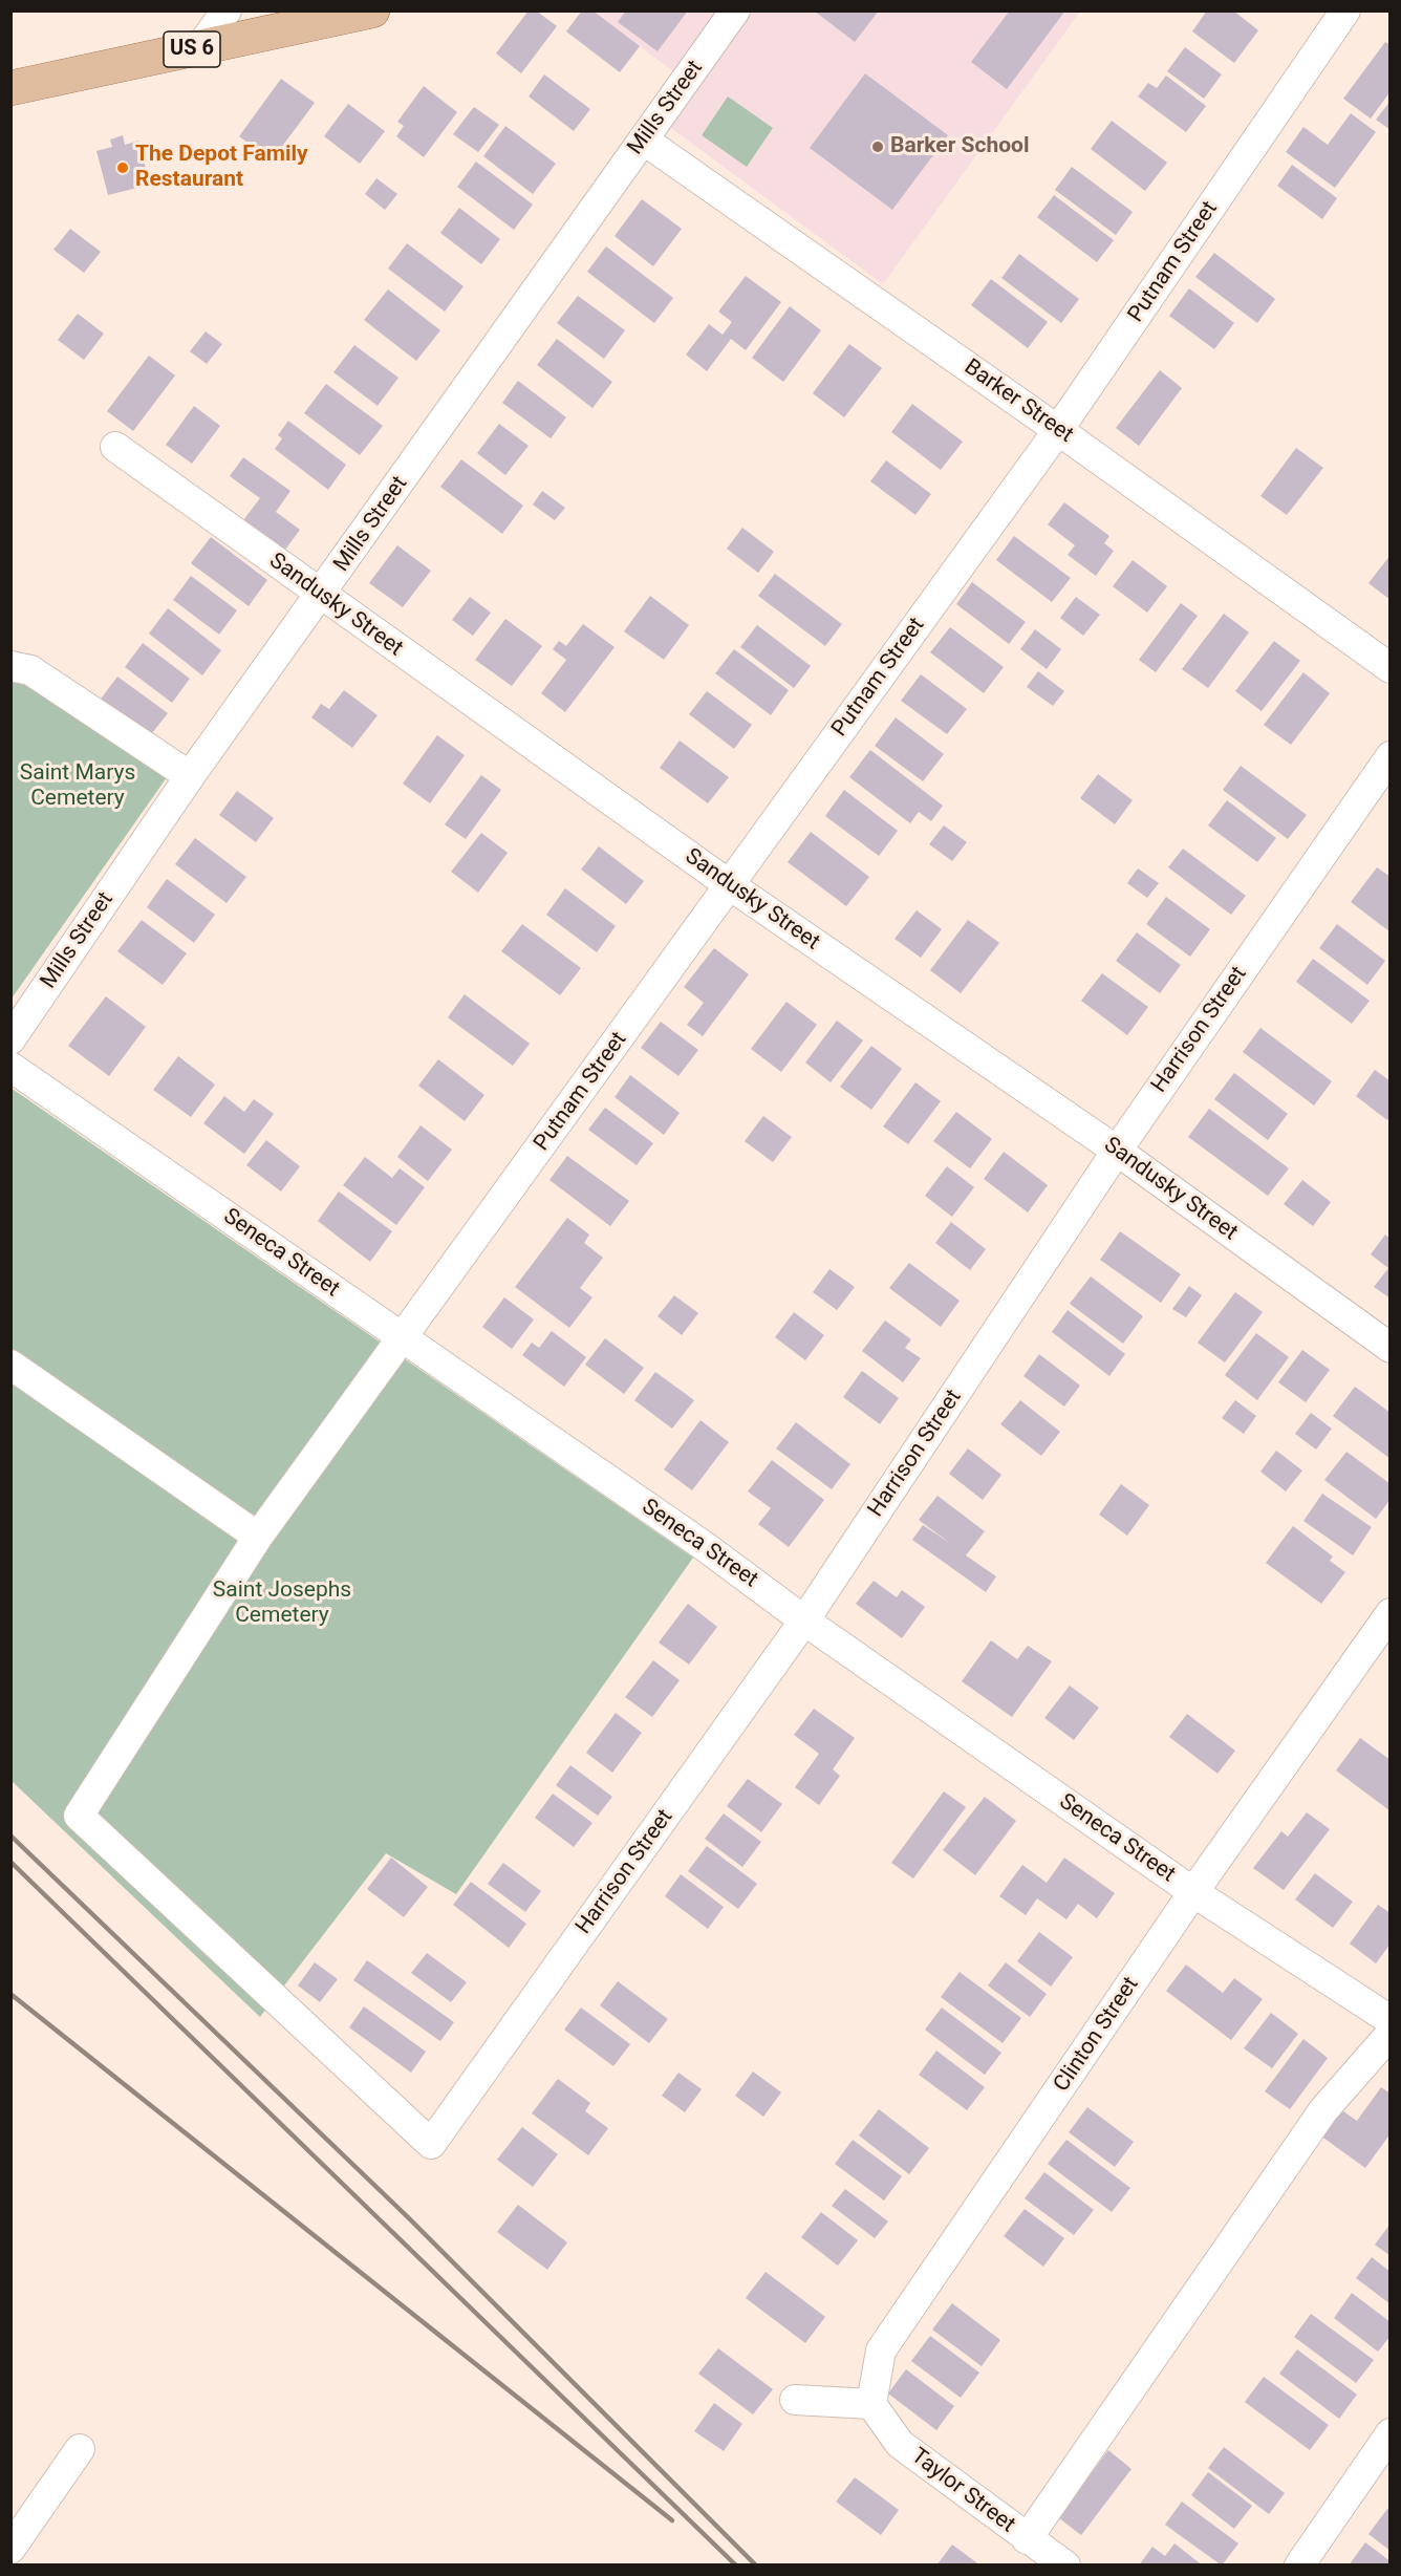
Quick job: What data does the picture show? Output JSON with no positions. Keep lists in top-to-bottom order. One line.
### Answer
{"streets":{"main road":["US 6"],"street":["Mills Street","Putnam Street","Barker Street","Sandusky Street","Harrison Street","Seneca Street","Clinton Street","Taylor Street"]},"crossings":[["Mills Street","Barker Street"],["Mills Street","Sandusky Street"],["Putnam Street","Barker Street"],["Putnam Street","Sandusky Street"],["Putnam Street","Harrison Street"],["Putnam Street","Seneca Street"],["Sandusky Street","Harrison Street"],["Harrison Street","Seneca Street"],["Seneca Street","Clinton Street"],["Clinton Street","Taylor Street"]],"parks":["Saint Marys Cemetery","Saint Josephs Cemetery"],"places":["Barker School","The Depot Family Restaurant"]}
